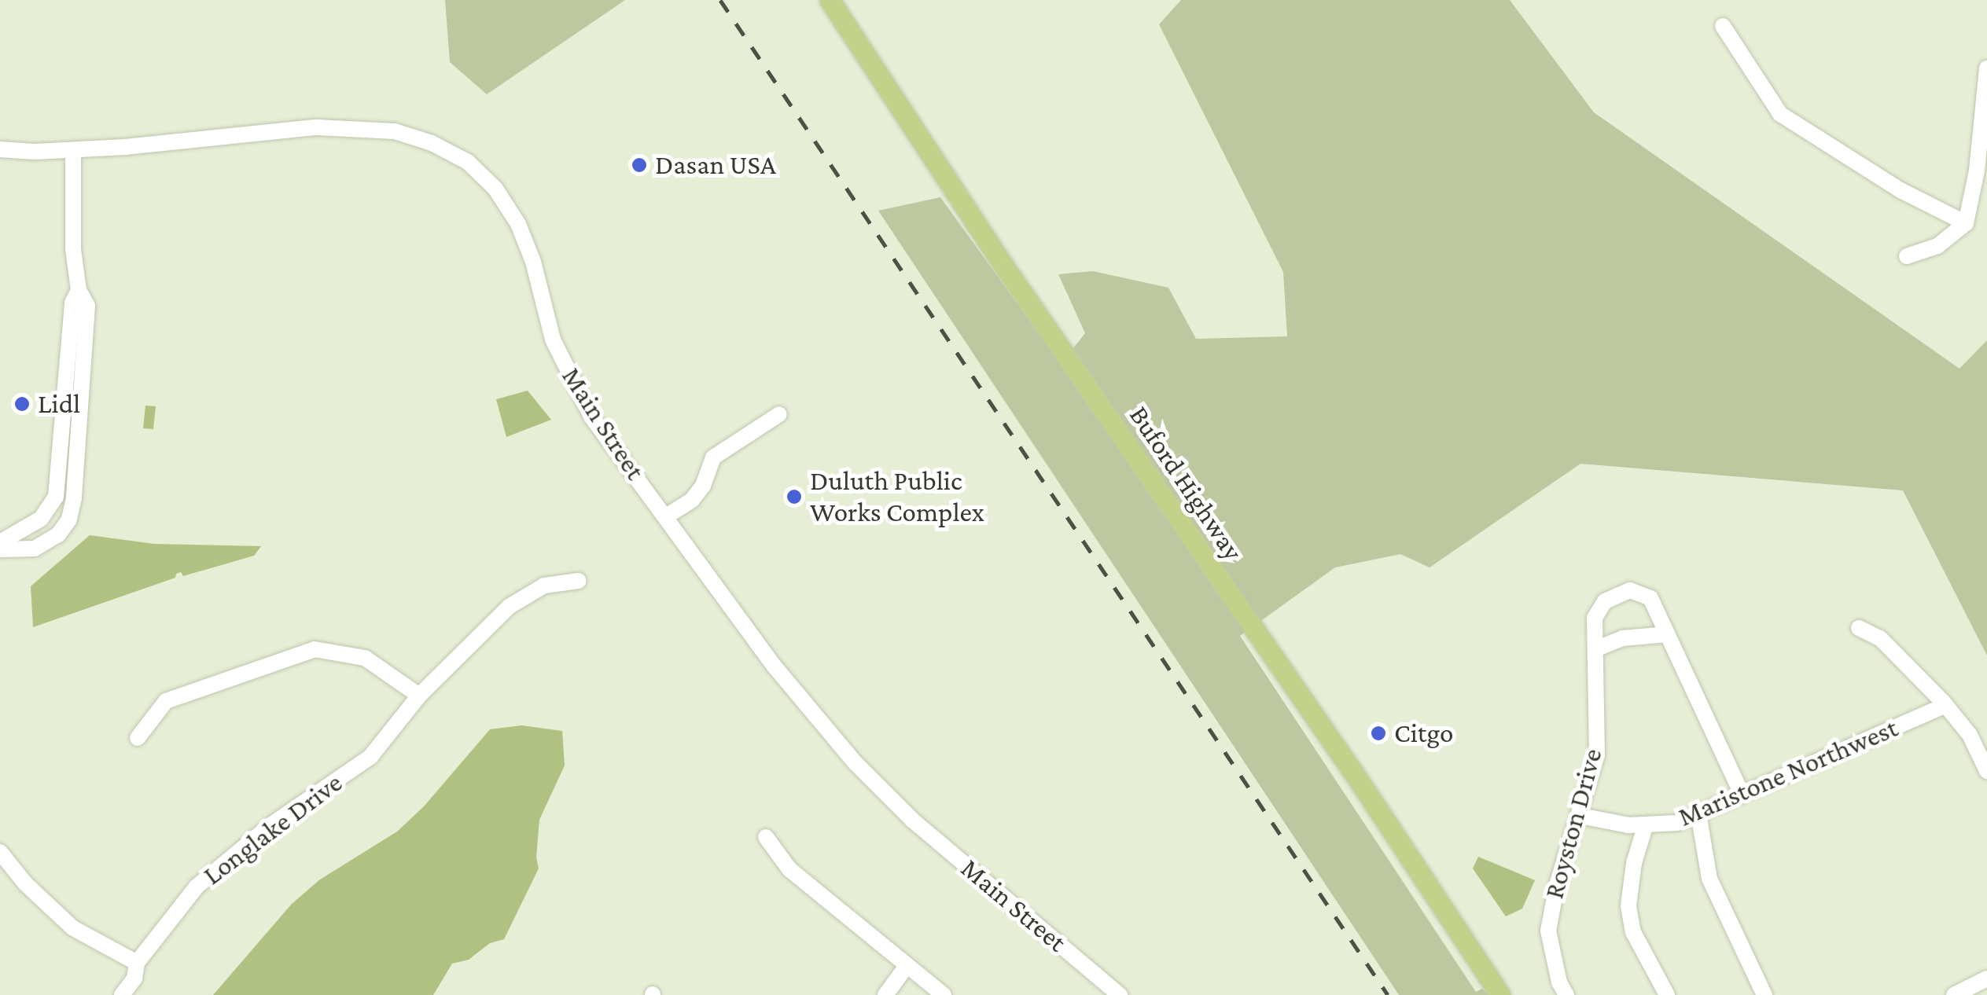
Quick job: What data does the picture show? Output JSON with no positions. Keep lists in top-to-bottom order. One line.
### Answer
{"streets":{"main road":["Buford Highway"],"street":["Main Street","Maristone Northwest","Royston Drive","Longlake Drive"]},"crossings":[["Maristone Northwest","Royston Drive"]],"places":["Dasan USA","Lidl","Duluth Public Works Complex","Citgo"]}
